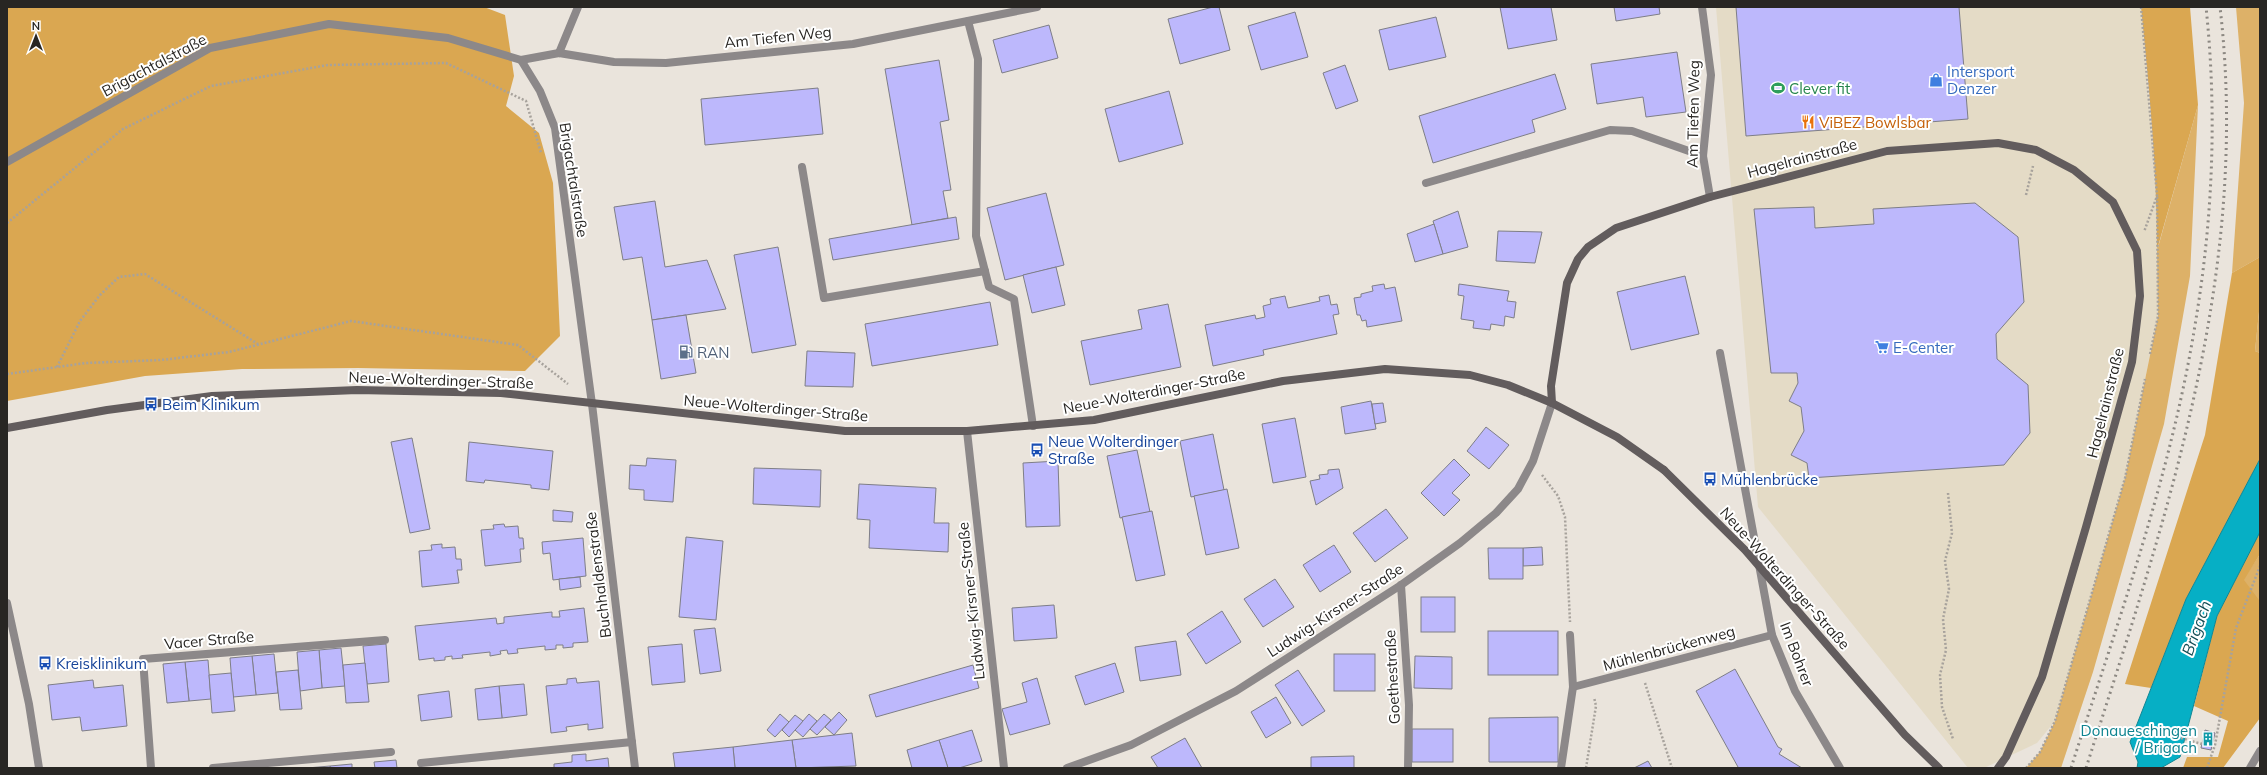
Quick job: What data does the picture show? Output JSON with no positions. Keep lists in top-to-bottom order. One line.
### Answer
{"streets":{"main road":["Hagelrainstraße","Neue-Wolterdinger-Straße"],"street":["Am Tiefen Weg","Brigachtalstraße","Buchhaldenstraße","Ludwig-Kirsner-Straße","Vacer Straße","Mühlenbrückenweg","Im Bohrer","Goethestraße"]},"crossings":[["Am Tiefen Weg","Brigachtalstraße"],["Am Tiefen Weg","Hagelrainstraße"],["Brigachtalstraße","Neue-Wolterdinger-Straße"],["Brigachtalstraße","Buchhaldenstraße"],["Hagelrainstraße","Neue-Wolterdinger-Straße"],["Hagelrainstraße","Ludwig-Kirsner-Straße"],["Neue-Wolterdinger-Straße","Buchhaldenstraße"],["Neue-Wolterdinger-Straße","Ludwig-Kirsner-Straße"],["Ludwig-Kirsner-Straße","Goethestraße"],["Mühlenbrückenweg","Im Bohrer"]],"water":["Brigach"],"places":{"shop":["Intersport Denzer"],"sports":["Clever fit"],"restaurant":["ViBEZ Bowlsbar"],"supermarket":["E-Center"],"fuel station":["RAN"],"bus stop":["Beim Klinikum","Neue Wolterdinger Straße","Mühlenbrücke","Kreisklinikum"],"building":["Donaueschingen / Brigach"]},"north":"top"}
